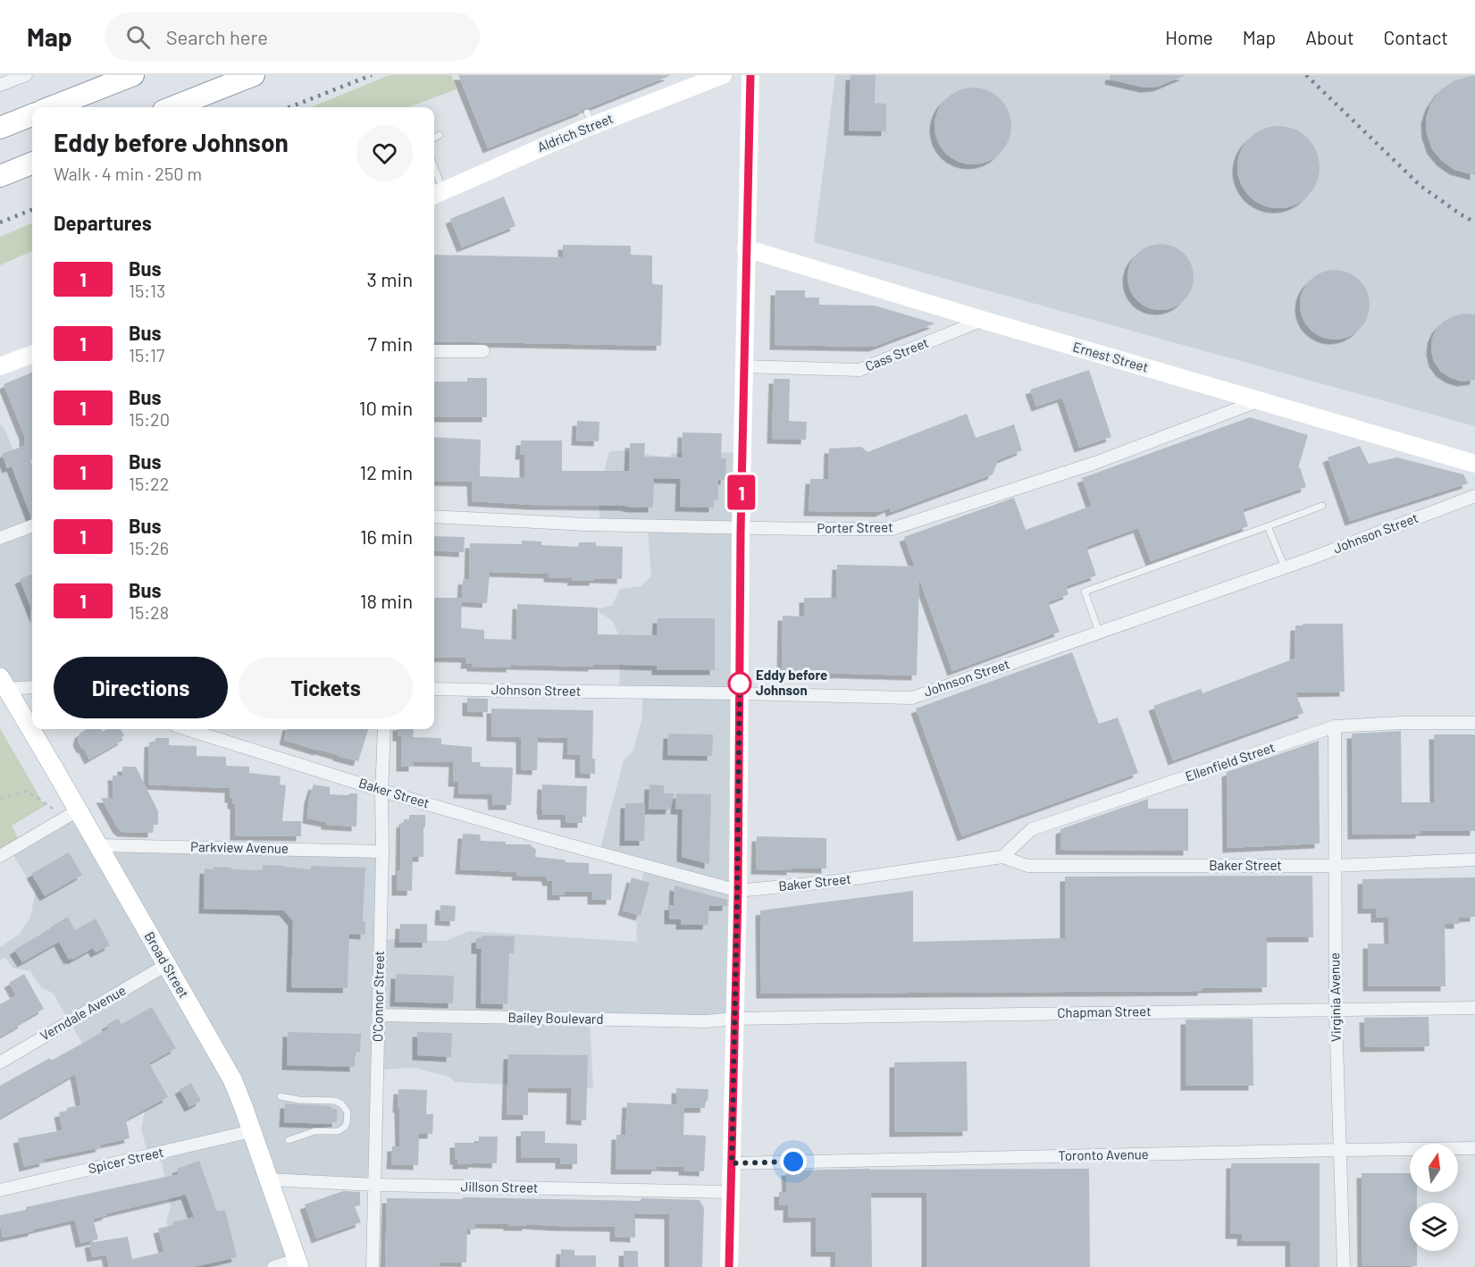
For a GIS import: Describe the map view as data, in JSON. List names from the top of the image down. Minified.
{"streets":{"main road":["Aldrich Street","Ernest Street","Broad Street"],"street":["Cass Street","Porter Street","Johnson Street","Ellenfield Street","Baker Street","Parkview Avenue","O'Connor Street","Virginia Avenue","Chapman Street","Verndale Avenue","Bailey Boulevard","Toronto Avenue","Spicer Street","Jillson Street"]},"crossings":[["Cass Street","Ernest Street"],["Ernest Street","Porter Street"],["Ellenfield Street","Baker Street"],["Ellenfield Street","Virginia Avenue"],["Baker Street","O'Connor Street"],["Baker Street","Virginia Avenue"],["Parkview Avenue","Broad Street"],["Parkview Avenue","O'Connor Street"],["Broad Street","Verndale Avenue"],["Broad Street","Spicer Street"],["Broad Street","Jillson Street"],["O'Connor Street","Bailey Boulevard"],["O'Connor Street","Jillson Street"],["Virginia Avenue","Chapman Street"],["Virginia Avenue","Toronto Avenue"],["Chapman Street","Bailey Boulevard"]],"places":["Eddy before Johnson"],"lines":["bus line 1"],"north":"top","page":{"header":"Map","search":"Search here","nav":["Home","Map","About","Contact"],"on_map":"1","heading":[["Eddy before Johnson","Walk · 4 min · 250 m"],"Departures"],"list":[{"mark":"1","name":"Bus","note":"15:13","value":"3 min"},{"mark":"1","name":"Bus","note":"15:17","value":"7 min"},{"mark":"1","name":"Bus","note":"15:20","value":"10 min"},{"mark":"1","name":"Bus","note":"15:22","value":"12 min"},{"mark":"1","name":"Bus","note":"15:26","value":"16 min"},{"mark":"1","name":"Bus","note":"15:28","value":"18 min"}],"buttons":["Directions","Tickets"]}}
